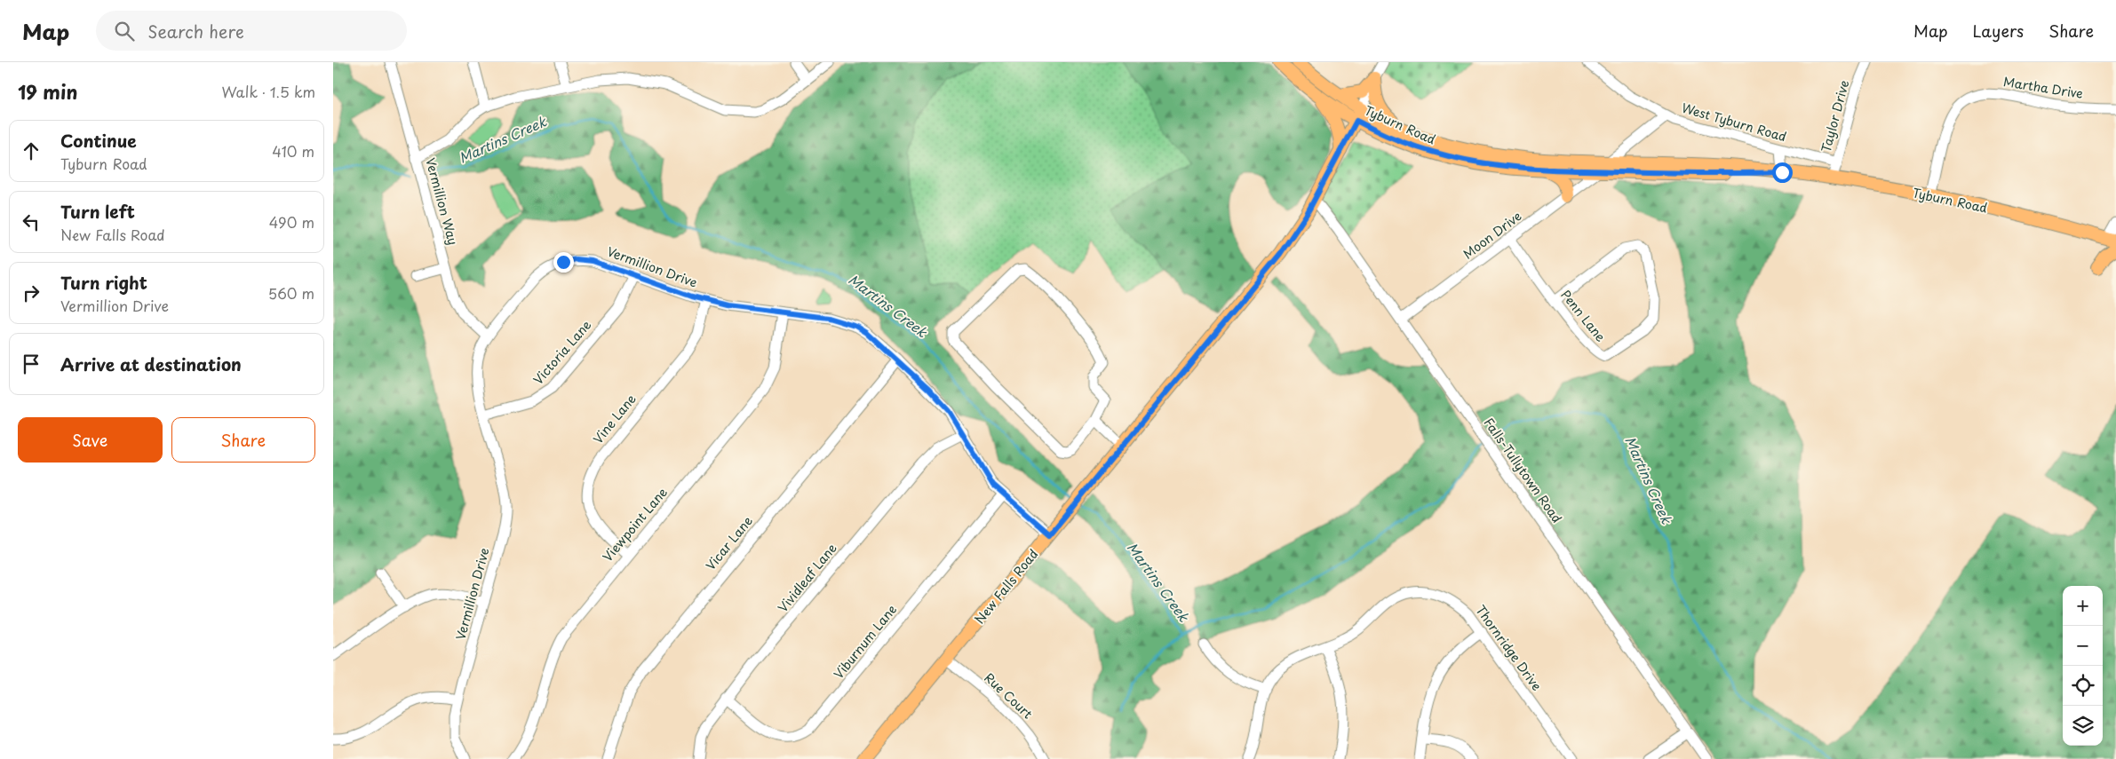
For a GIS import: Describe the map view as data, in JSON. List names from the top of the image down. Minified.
{"streets":{"main road":["Tyburn Road","New Falls Road"],"street":["Martha Drive","Taylor Drive","West Tyburn Road","Vermillion Way","Moon Drive","Vermillion Drive","Penn Lane","Victoria Lane","Vine Lane","Falls-Tullytown Road","Viewpoint Lane","Vicar Lane","Vividleaf Lane","Viburnum Lane","Thornridge Drive","Rue Court"]},"crossings":[["Martha Drive","Tyburn Road"],["Taylor Drive","West Tyburn Road"],["Taylor Drive","Tyburn Road"],["West Tyburn Road","Moon Drive"],["Tyburn Road","Moon Drive"],["Tyburn Road","New Falls Road"],["Vermillion Way","Vermillion Drive"],["Moon Drive","Penn Lane"],["Moon Drive","Falls-Tullytown Road"],["Vermillion Drive","Victoria Lane"],["Vermillion Drive","Vine Lane"],["Vermillion Drive","Viewpoint Lane"],["Vermillion Drive","Vicar Lane"],["Vermillion Drive","Vividleaf Lane"],["Vermillion Drive","New Falls Road"],["Vermillion Drive","Viburnum Lane"],["Vine Lane","Viewpoint Lane"],["Falls-Tullytown Road","New Falls Road"],["Vividleaf Lane","Viburnum Lane"],["New Falls Road","Rue Court"]],"water":["Martins Creek"],"page":{"header":"Map","search":"Search here","nav":["Map","Layers","Share"],"heading":["19 min","Walk · 1.5 km"],"list":[["Continue","Tyburn Road","410 m"],["Turn left","New Falls Road","490 m"],["Turn right","Vermillion Drive","560 m"],"Arrive at destination"],"buttons":["Save","Share"],"map_buttons":["+","−"]}}
